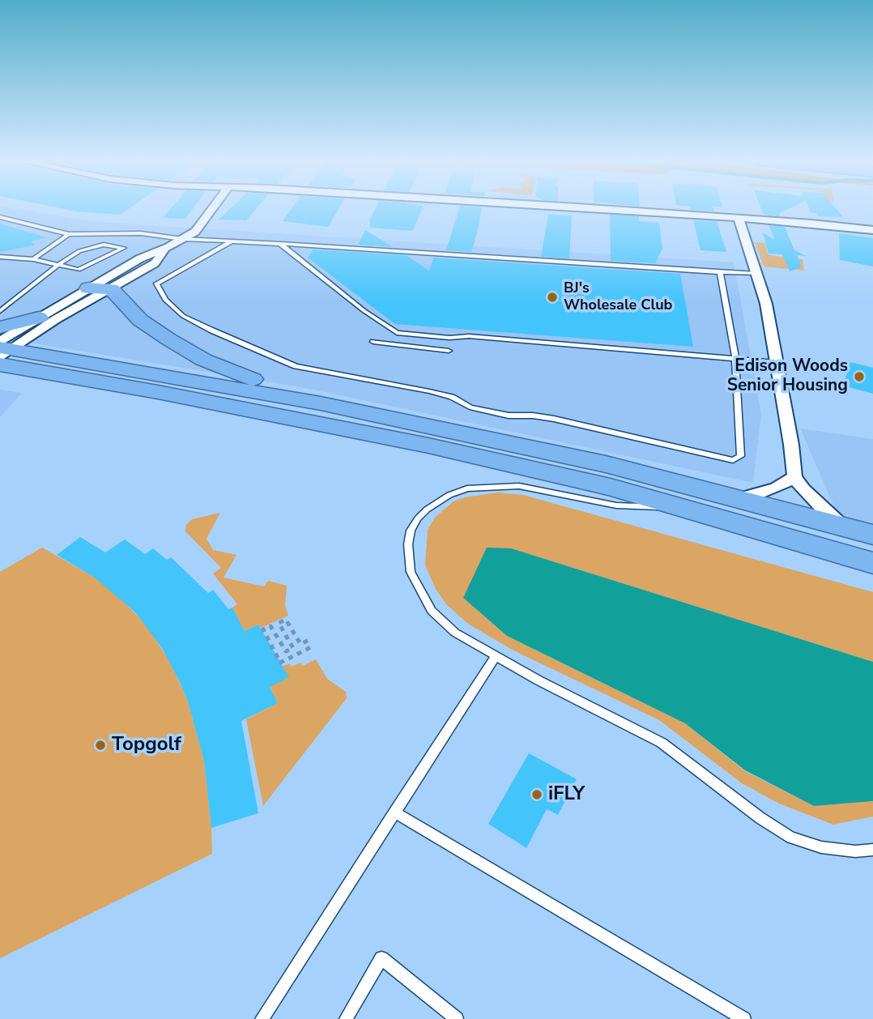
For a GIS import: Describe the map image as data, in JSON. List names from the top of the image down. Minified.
{"places":["BJ's Wholesale Club","Edison Woods Senior Housing","Topgolf","iFLY"]}
